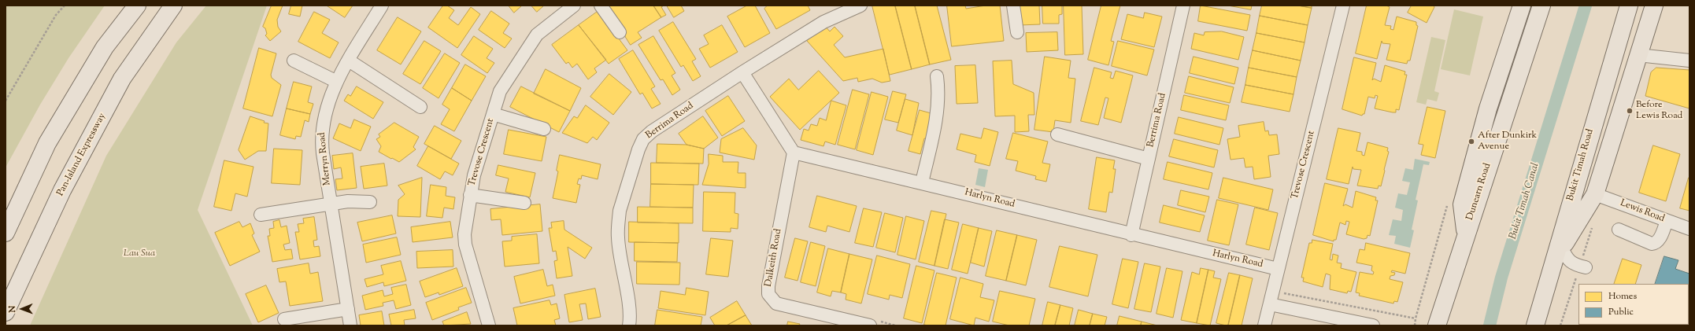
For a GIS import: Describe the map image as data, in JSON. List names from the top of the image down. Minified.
{"streets":{"highway":["Pan-Island Expressway","Bukit Timah Road","Dunearn Road"],"street":["Berrima Road","Trevose Crescent","Merryn Road","Harlyn Road","Lewis Road","Dalkeith Road"]},"crossings":[["Berrima Road","Harlyn Road"],["Trevose Crescent","Harlyn Road"],["Harlyn Road","Dalkeith Road"]],"water":["Bukit Timah Canal"],"parks":["Lau Sua"],"places":["Before Lewis Road","After Dunkirk Avenue"],"legend":["Homes","Public"],"north":"left"}
